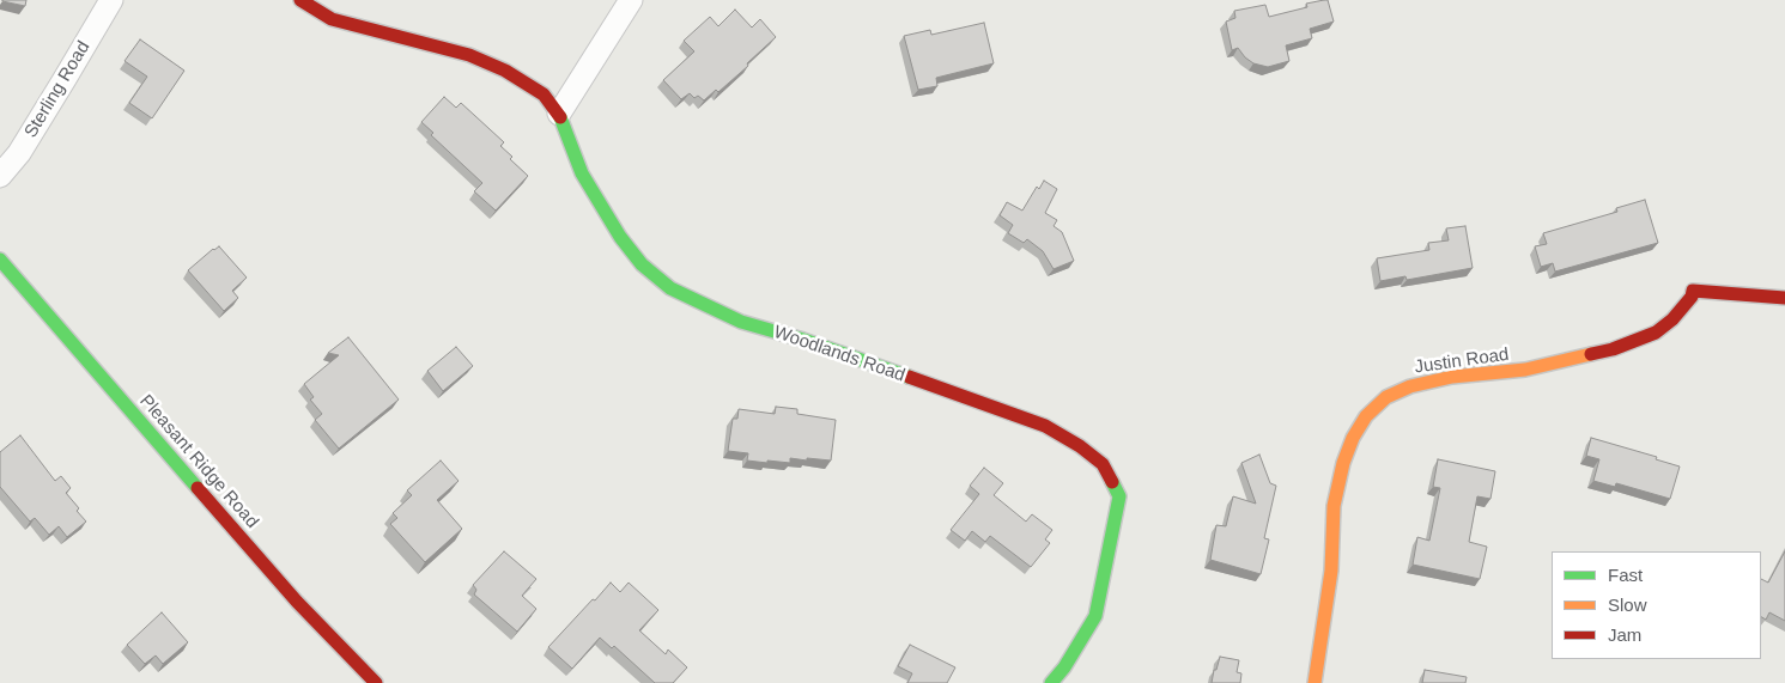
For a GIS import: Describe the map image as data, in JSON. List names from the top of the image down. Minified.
{"streets":{"street":["Sterling Road","Woodlands Road","Justin Road","Pleasant Ridge Road"]},"legend":["Fast","Slow","Jam"]}
